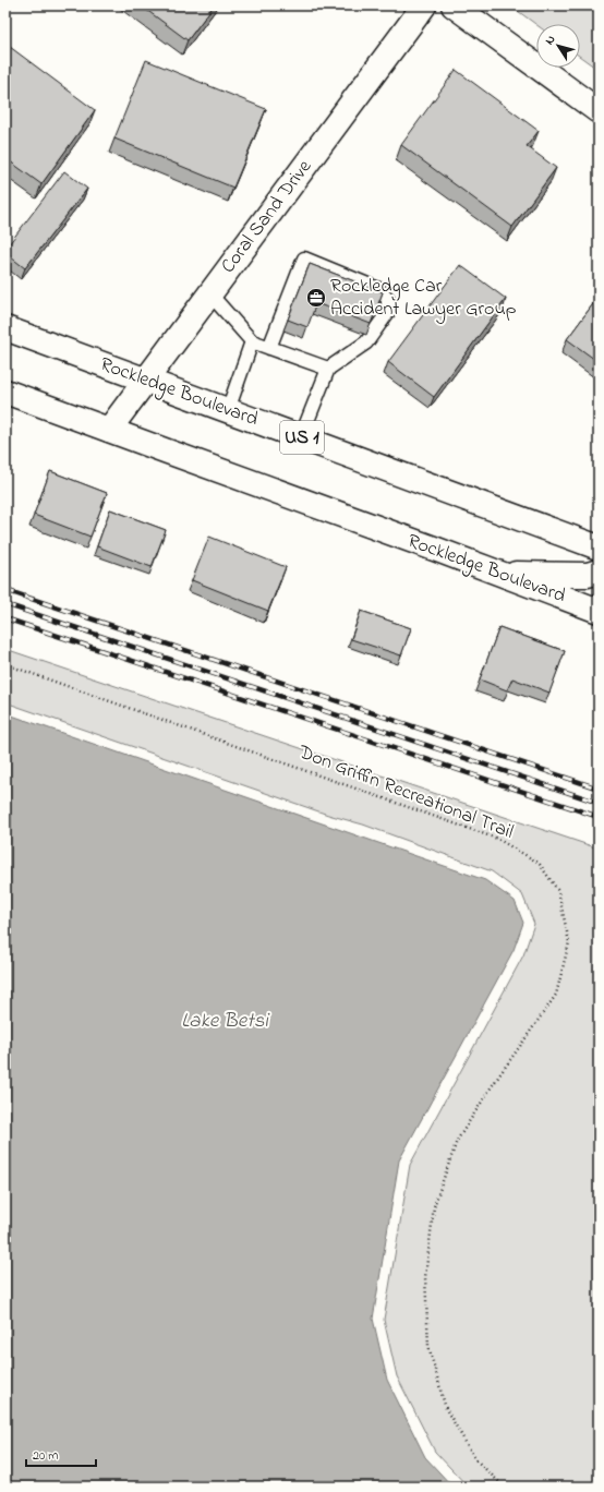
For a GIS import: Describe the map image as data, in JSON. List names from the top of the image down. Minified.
{"streets":{"main road":["Coral Sand Drive","Rockledge Boulevard","US 1"],"path":["Don Griffin Recreational Trail"]},"crossings":[["Coral Sand Drive","Rockledge Boulevard"]],"water":["Lake Betsi"],"places":{"office":["Rockledge Car Accident Lawyer Group"]},"scale_bar":"20 m","north":"top left"}
